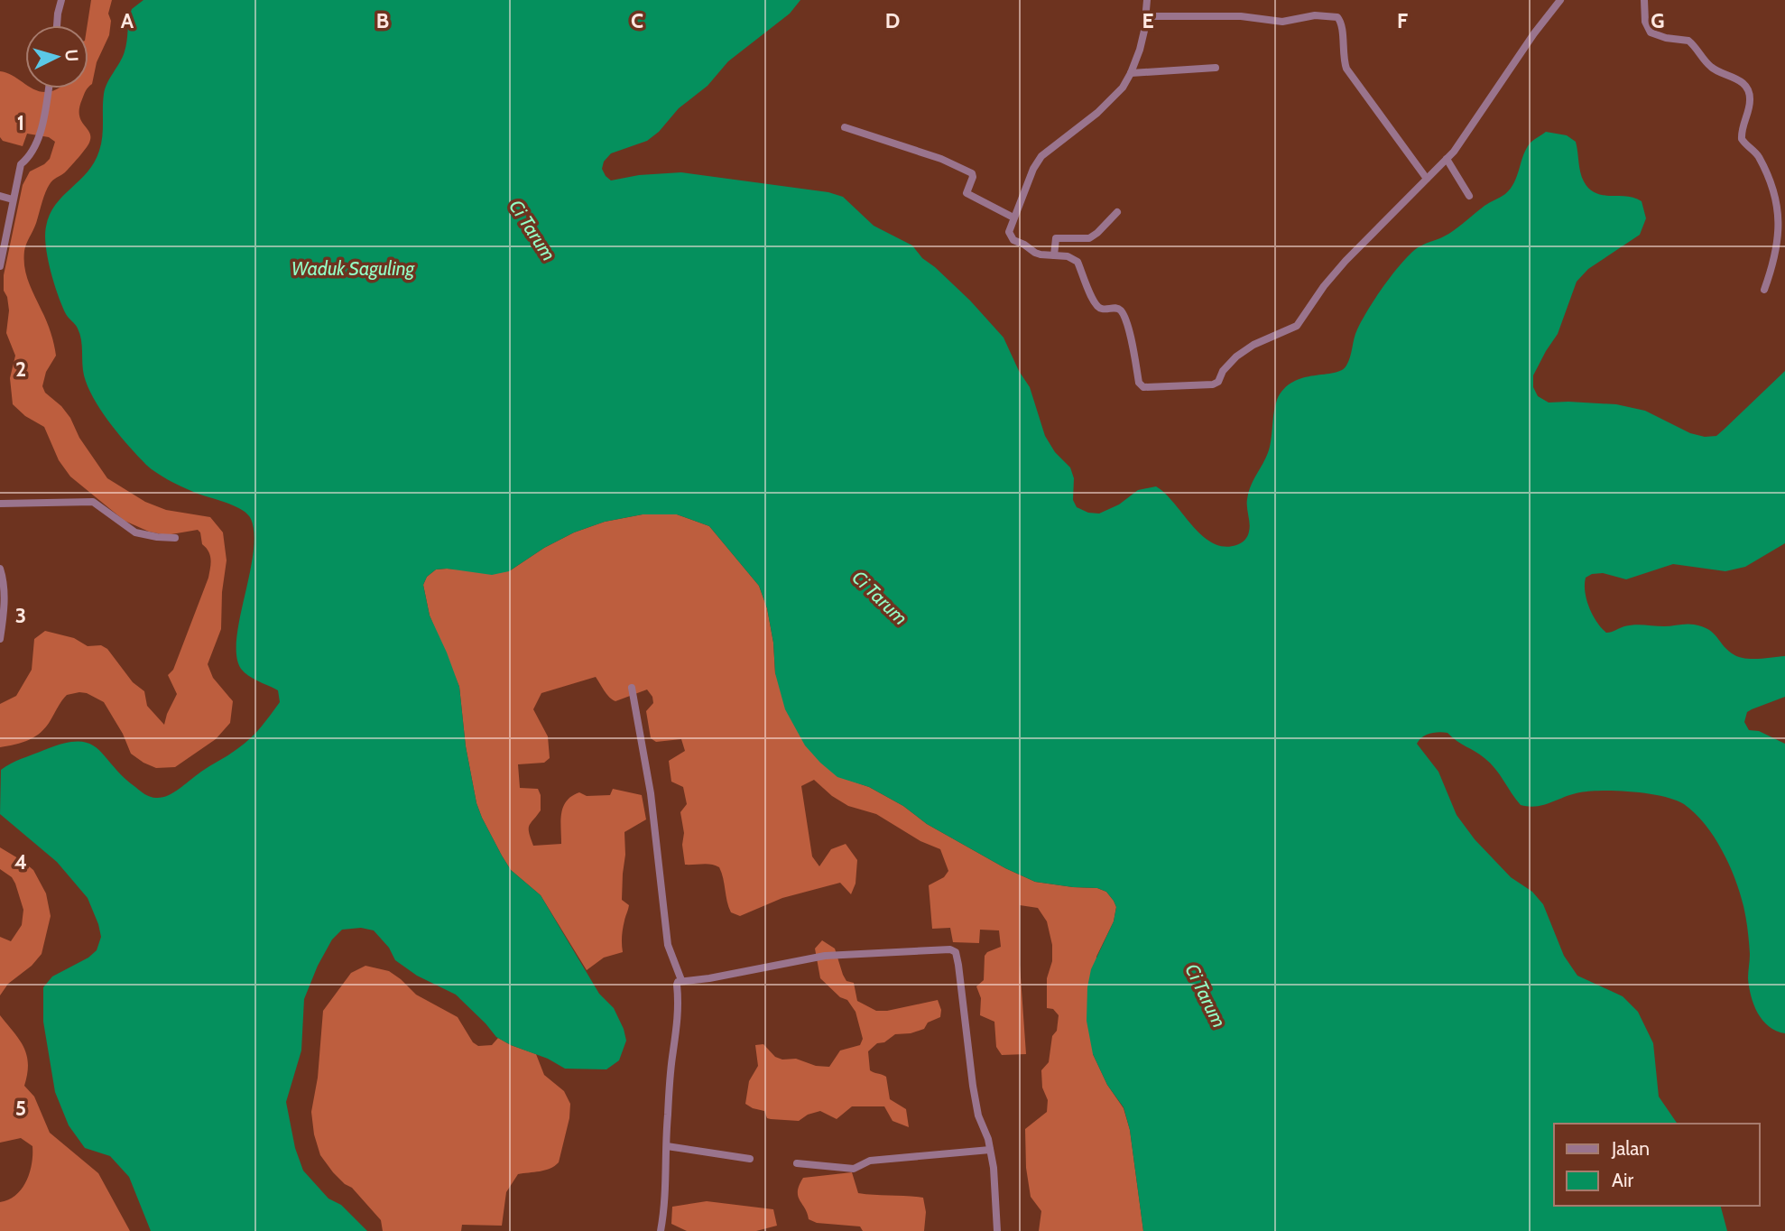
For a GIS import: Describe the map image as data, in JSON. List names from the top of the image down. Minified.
{"water":["Ci Tarum","Waduk Saguling"],"legend":["Jalan","Air"],"north":"right","grid":{"columns":["A","B","C","D","E","F","G"],"rows":["1","2","3","4","5"]}}
